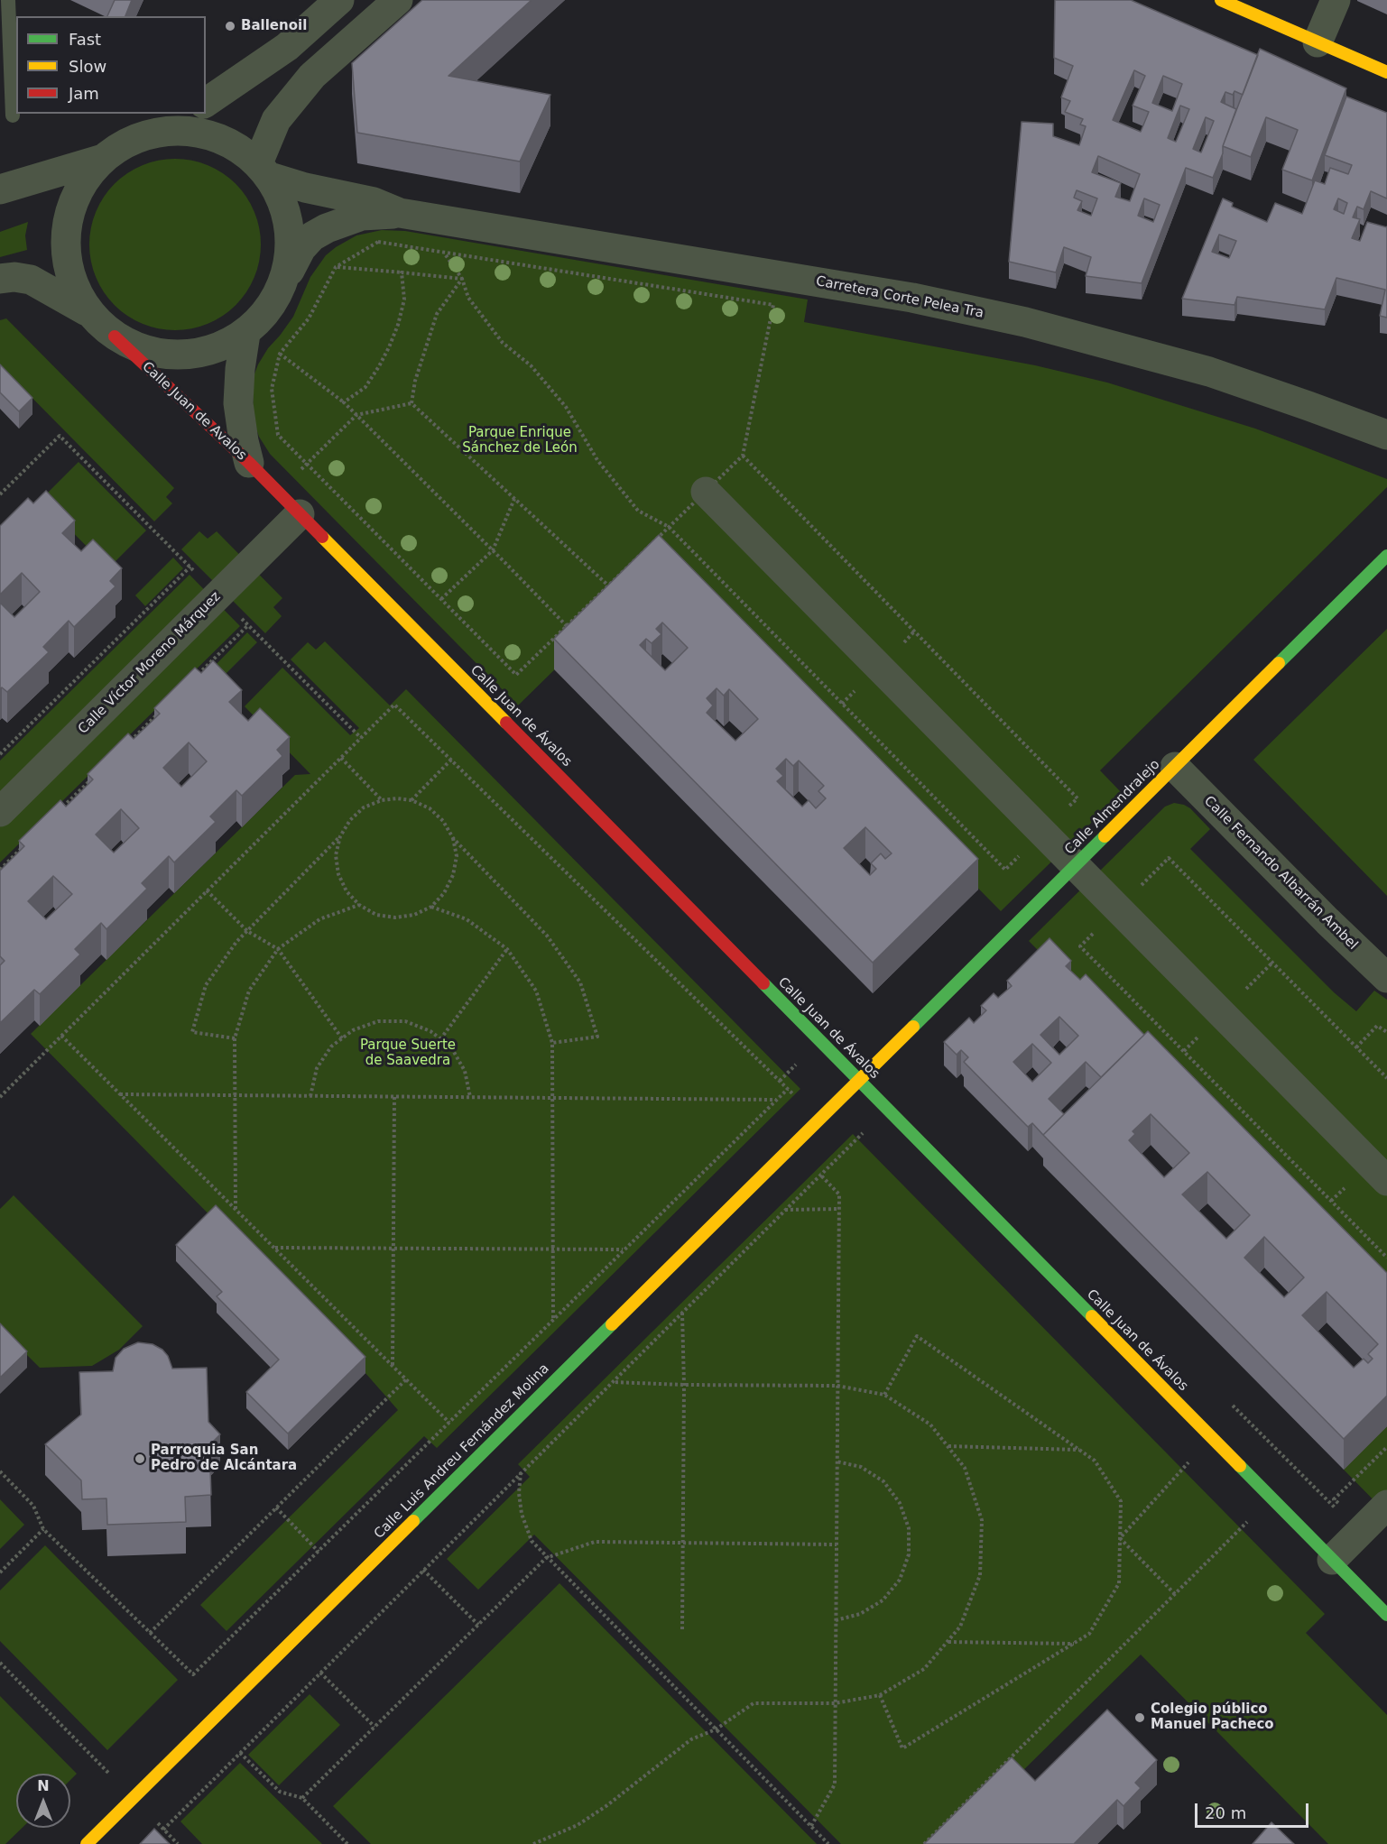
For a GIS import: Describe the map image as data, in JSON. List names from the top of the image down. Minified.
{"streets":{"street":["Carretera Corte Pelea Tra","Calle Juan de Avalos","Calle Víctor Moreno Márquez","Calle Juan de Ávalos","Calle Almendralejo","Calle Fernando Albarrán Ambel","Calle Luis Andreu Fernández Molina"]},"crossings":[["Carretera Corte Pelea Tra","Calle Juan de Avalos"],["Calle Juan de Avalos","Calle Juan de Ávalos"],["Calle Víctor Moreno Márquez","Calle Juan de Ávalos"],["Calle Juan de Ávalos","Calle Almendralejo"],["Calle Juan de Ávalos","Calle Luis Andreu Fernández Molina"],["Calle Almendralejo","Calle Fernando Albarrán Ambel"],["Calle Almendralejo","Calle Luis Andreu Fernández Molina"]],"parks":["Parque Enrique Sánchez de León","Parque Suerte de Saavedra"],"places":["Ballenoil","Parroquia San Pedro de Alcántara","Colegio público Manuel Pacheco"],"legend":["Fast","Slow","Jam"],"scale_bar":"20 m","north":"top"}
